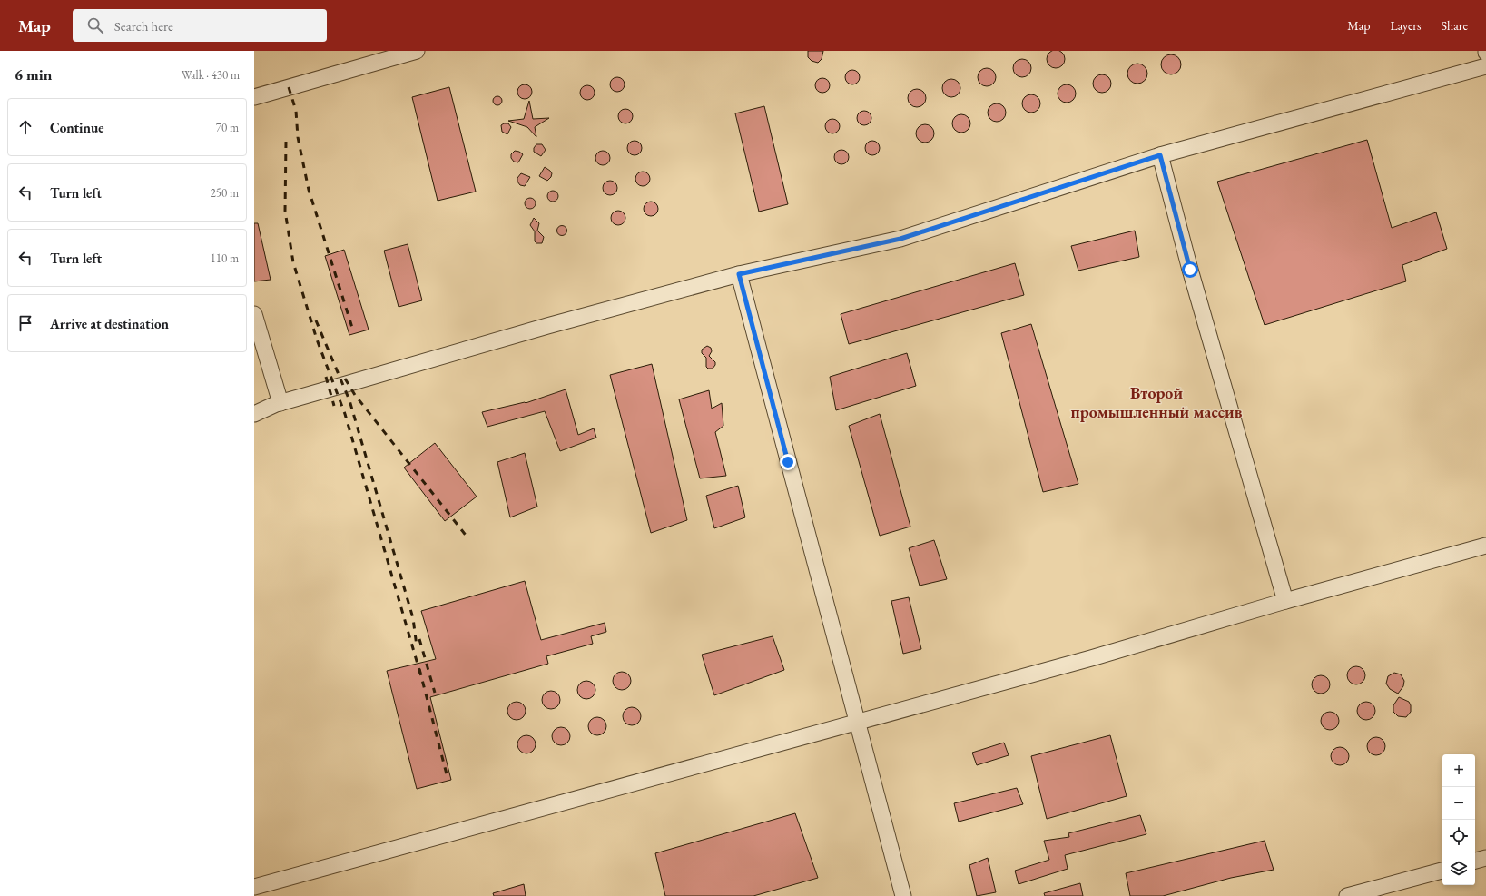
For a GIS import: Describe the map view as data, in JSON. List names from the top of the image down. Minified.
{"districts":["Второй промышленный массив"],"page":{"header":"Map","search":"Search here","nav":["Map","Layers","Share"],"heading":["6 min","Walk · 430 m"],"list":[["Continue","70 m"],["Turn left","250 m"],["Turn left","110 m"],"Arrive at destination"],"map_buttons":["+","−"]}}
